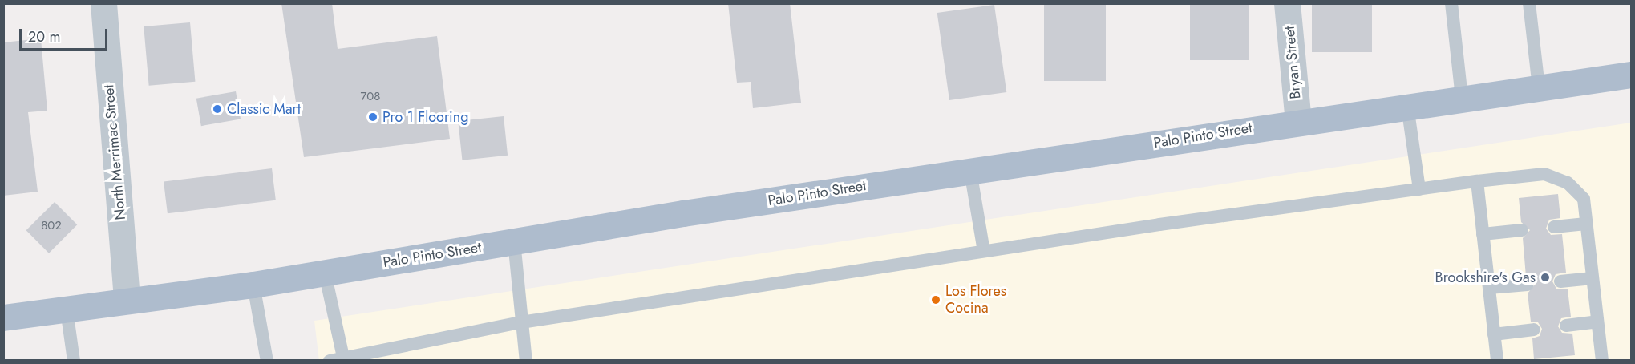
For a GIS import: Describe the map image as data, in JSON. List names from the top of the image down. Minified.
{"streets":{"main road":["Palo Pinto Street"],"street":["Bryan Street","North Merrimac Street"]},"crossings":[["Bryan Street","Palo Pinto Street"],["Palo Pinto Street","North Merrimac Street"]],"places":["Classic Mart","Pro 1 Flooring","Brookshire's Gas","Los Flores Cocina"],"house_numbers":["708","802"],"scale_bar":"20 m"}
